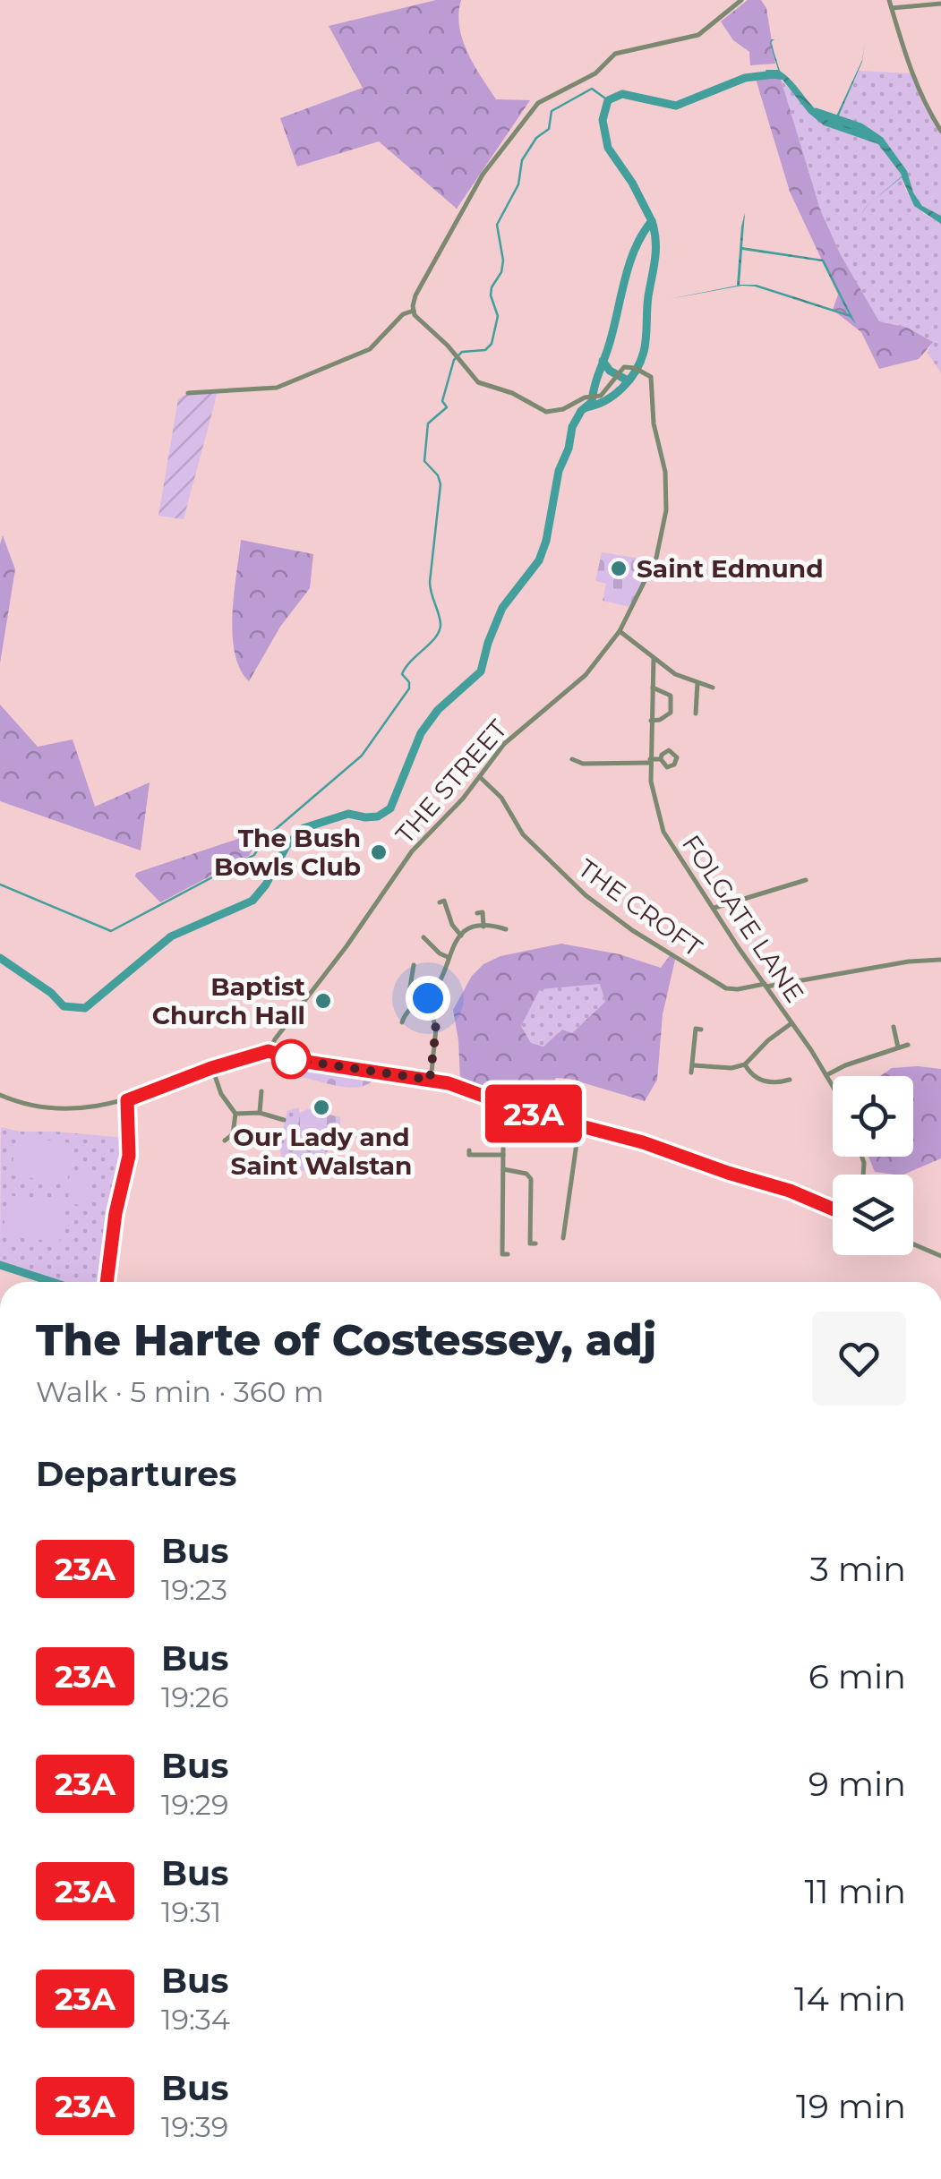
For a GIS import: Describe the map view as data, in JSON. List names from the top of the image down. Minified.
{"streets":{"street":["THE STREET","THE CROFT","FOLGATE LANE"]},"crossings":[["THE STREET","THE CROFT"],["THE CROFT","FOLGATE LANE"]],"places":["Saint Edmund","The Bush Bowls Club","Baptist Church Hall","Our Lady and Saint Walstan"],"lines":["bus line 23A"],"page":{"on_map":"23A","heading":[["The Harte of Costessey, adj","Walk · 5 min · 360 m"],"Departures"],"list":[{"mark":"23A","name":"Bus","note":"19:23","value":"3 min"},{"mark":"23A","name":"Bus","note":"19:26","value":"6 min"},{"mark":"23A","name":"Bus","note":"19:29","value":"9 min"},{"mark":"23A","name":"Bus","note":"19:31","value":"11 min"},{"mark":"23A","name":"Bus","note":"19:34","value":"14 min"},{"mark":"23A","name":"Bus","note":"19:39","value":"19 min"}]}}
